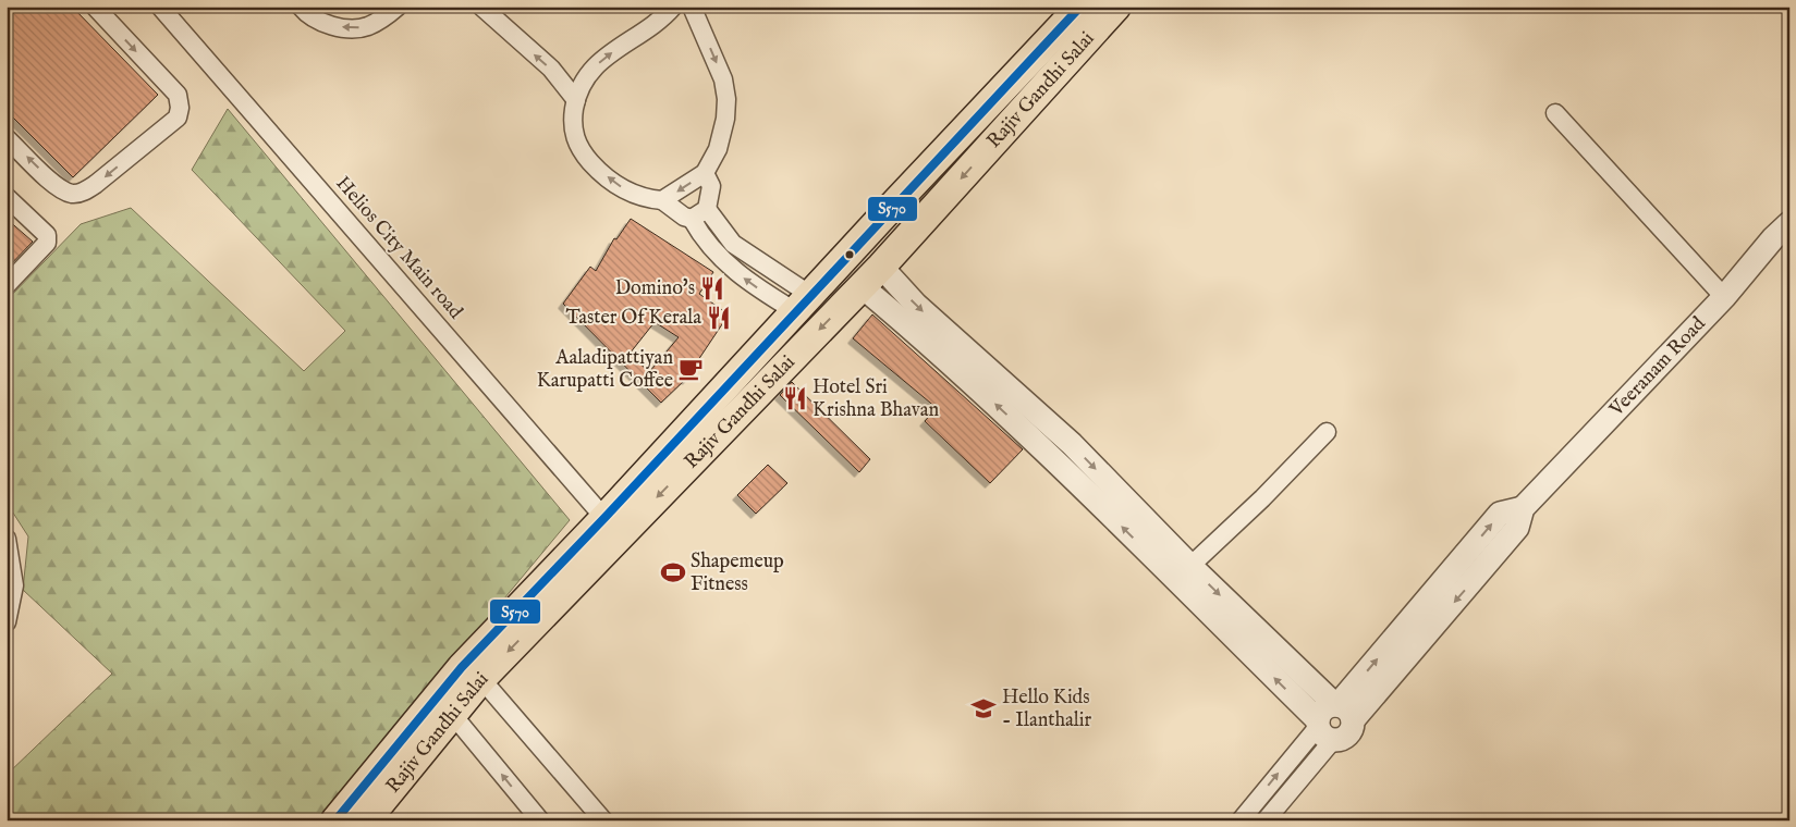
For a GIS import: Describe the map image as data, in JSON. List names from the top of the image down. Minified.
{"streets":{"main road":["Rajiv Gandhi Salai"],"street":["Helios City Main road","Veeranam Road"]},"crossings":[["Rajiv Gandhi Salai","Helios City Main road"]],"places":{"restaurant":["Domino's","Taster Of Kerala","Hotel Sri Krishna Bhavan"],"cafe":["Aaladipattiyan Karupatti Coffee"],"sports":["Shapemeup Fitness"],"school or university":["Hello Kids - Ilanthalir"]},"lines":["transit line S570"]}
